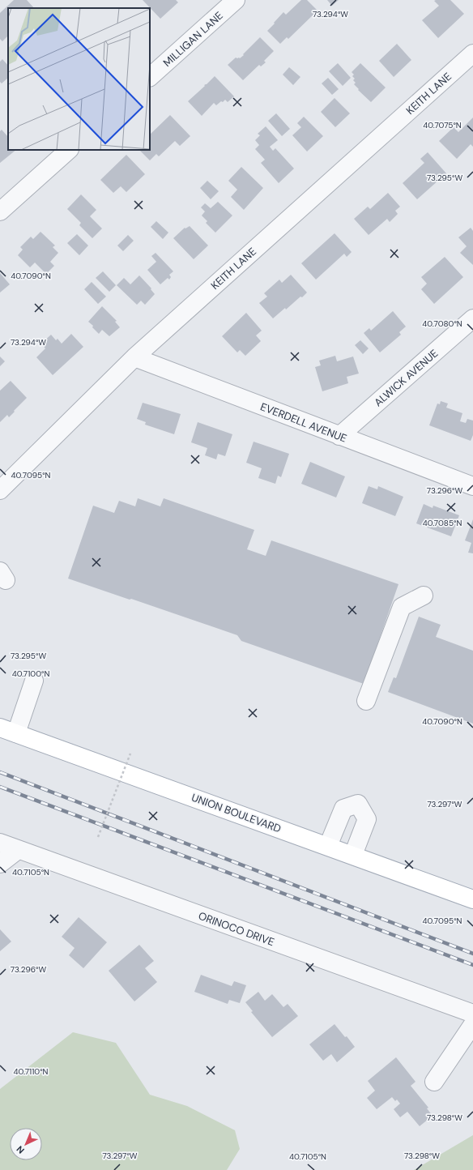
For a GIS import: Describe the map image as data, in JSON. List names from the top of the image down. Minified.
{"streets":{"main road":["UNION BOULEVARD"],"street":["MILLIGAN LANE","KEITH LANE","ALWICK AVENUE","EVERDELL AVENUE","ORINOCO DRIVE"]},"crossings":[["KEITH LANE","EVERDELL AVENUE"],["ALWICK AVENUE","EVERDELL AVENUE"]],"north":"bottom left","coordinates":["73.294°W","40.7075°N","73.295°W","40.7090°N","40.7080°N","40.7095°N","73.296°W","40.7085°N","40.7100°N","73.297°W","40.7105°N","40.7110°N","73.298°W"]}
